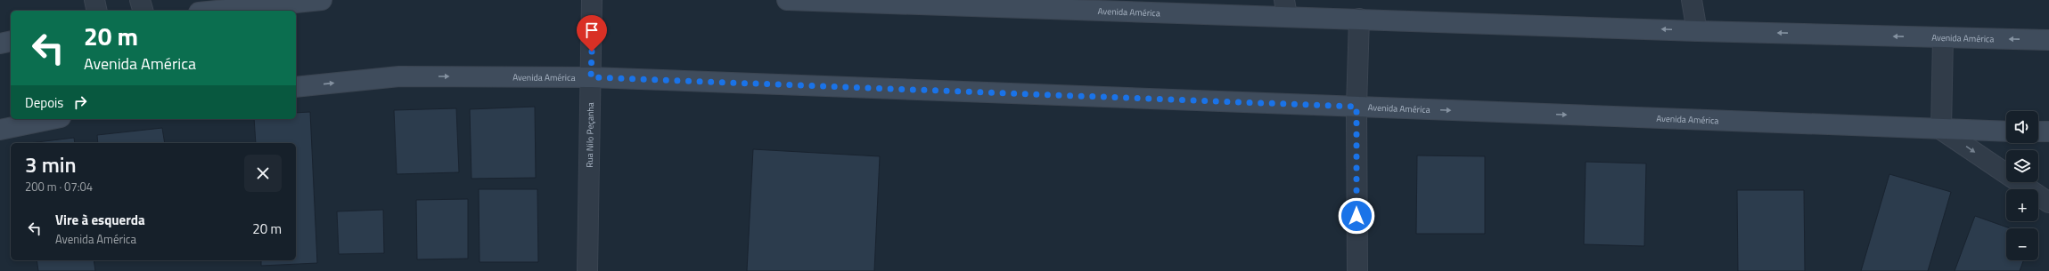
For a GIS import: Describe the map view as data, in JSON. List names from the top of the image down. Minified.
{"streets":{"main road":["Avenida América"],"street":["Rua Nilo Peçanha"]},"crossings":[["Avenida América","Rua Nilo Peçanha"]],"page":{"turn":["20 m","Avenida América"],"then":"Depois","map_buttons":["+","−"],"heading":["3 min","200 m · 07:04"],"list":[{"name":"Vire à esquerda","note":"Avenida América","value":"20 m"}]}}
